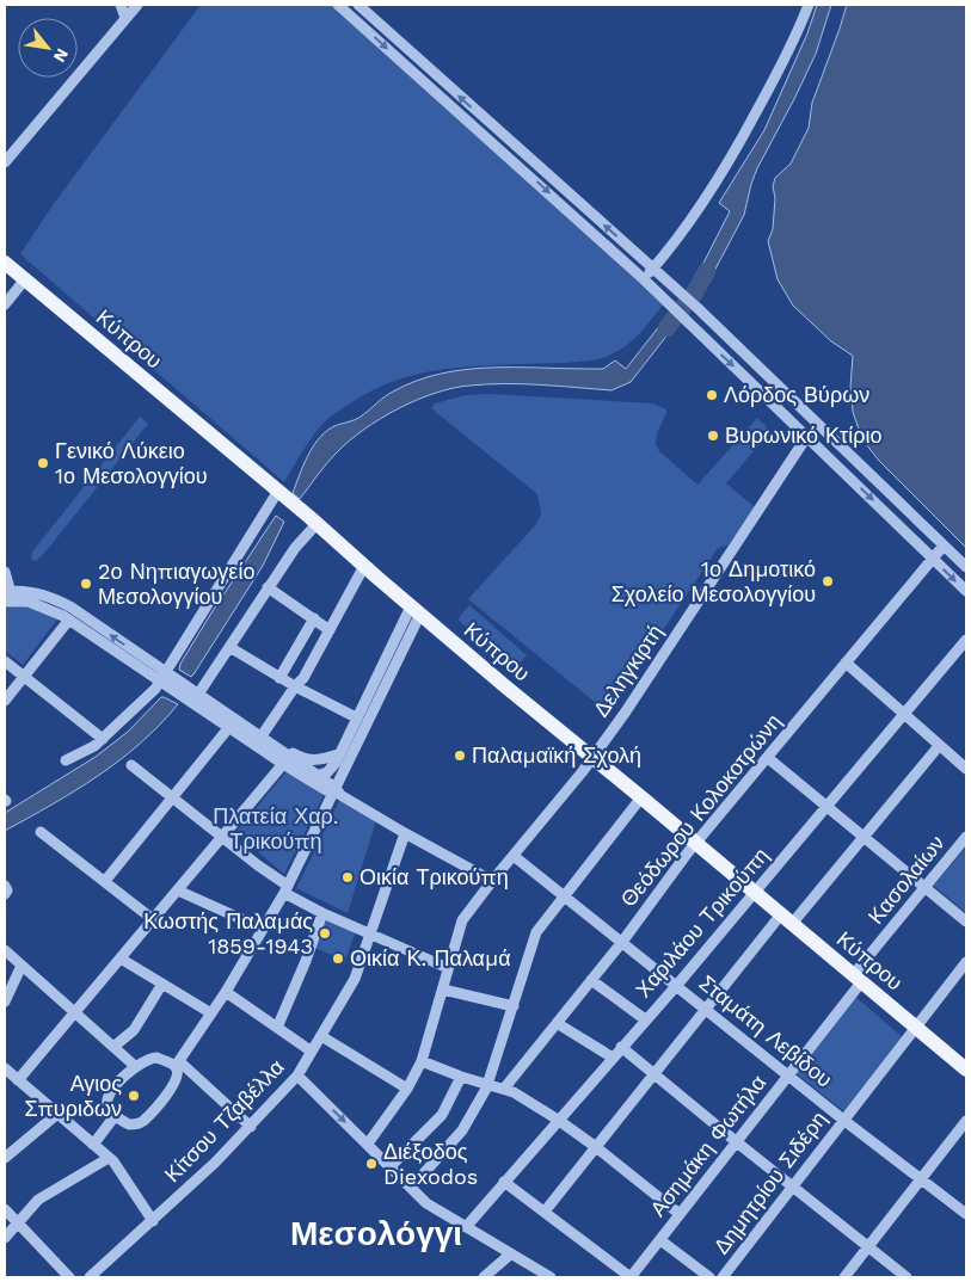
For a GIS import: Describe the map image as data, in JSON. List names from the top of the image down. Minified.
{"streets":{"main road":["Κύπρου"],"street":["Δεληγκιρτή","Θεόδωρου Κολοκοτρώνη","Κασολαίων","Χαριλάου Τρικούπη","Σταμάτη Λεβίδου","Κίτσου Τζαβέλλα","Ασημάκη Φωτήλα","Δημητρίου Σιδέρη"]},"crossings":[["Κύπρου","Δεληγκιρτή"],["Κύπρου","Θεόδωρου Κολοκοτρώνη"],["Κύπρου","Κασολαίων"],["Κύπρου","Χαριλάου Τρικούπη"],["Κύπρου","Ασημάκη Φωτήλα"],["Κύπρου","Δημητρίου Σιδέρη"],["Δεληγκιρτή","Σταμάτη Λεβίδου"],["Θεόδωρου Κολοκοτρώνη","Σταμάτη Λεβίδου"],["Κασολαίων","Ασημάκη Φωτήλα"],["Χαριλάου Τρικούπη","Σταμάτη Λεβίδου"],["Σταμάτη Λεβίδου","Ασημάκη Φωτήλα"],["Σταμάτη Λεβίδου","Δημητρίου Σιδέρη"]],"districts":["Μεσολόγγι"],"parks":["Πλατεία Χαρ. Τρικούπη"],"places":["Λόρδος Βύρων","Βυρωνικό Κτίριο","Γενικό Λύκειο 1ο Μεσολογγίου","1ο Δημοτικό Σχολείο Μεσολογγίου","2ο Νηπιαγωγείο Μεσολογγίου","Παλαμαϊκή Σχολή","Οικία Τρικούπη","Κωστής Παλαμάς 1859-1943","Οικία Κ. Παλαμά","Αγιος Σπυριδων","Διέξοδος Diexodos"],"north":"bottom right"}
